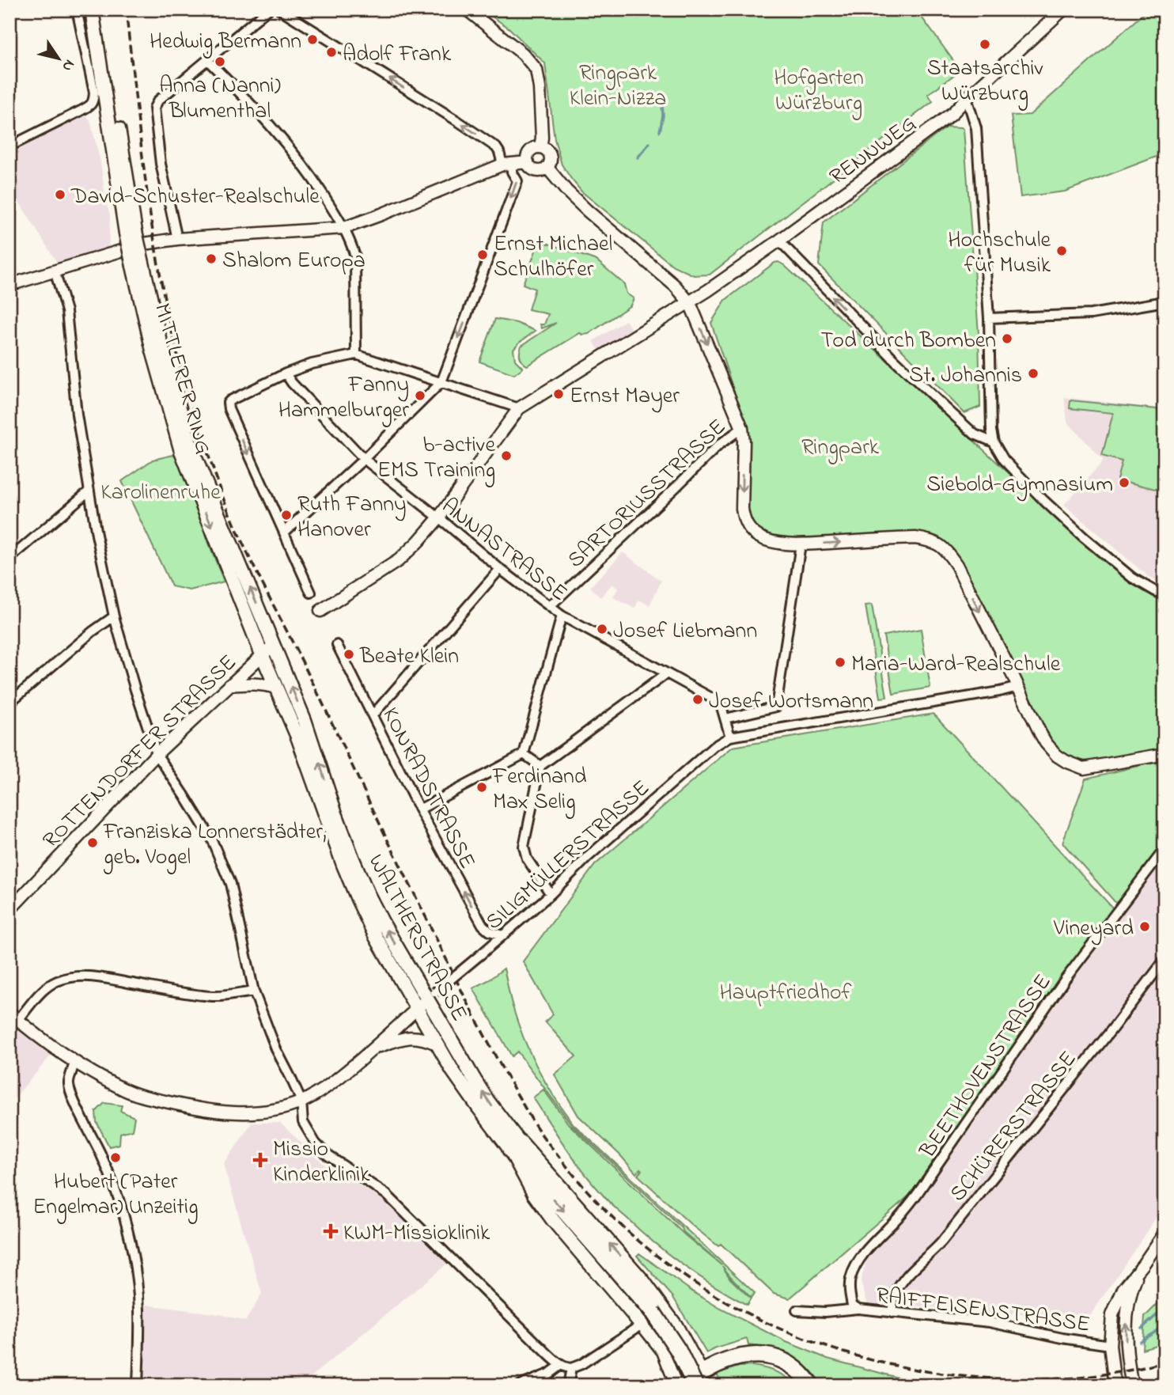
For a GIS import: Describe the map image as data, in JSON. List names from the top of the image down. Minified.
{"streets":{"main road":["MITTLERER RING","WALTHERSTRASSE"],"street":["RENNWEG","SARTORIUSSTRASSE","ANNASTRASSE","ROTTENDORFER STRASSE","KONRADSTRASSE","SILIGMÜLLERSTRASSE","BEETHOVENSTRASSE","SCHÜRERSTRASSE","RAIFFEISENSTRASSE"]},"crossings":[["MITTLERER RING","ROTTENDORFER STRASSE"],["MITTLERER RING","WALTHERSTRASSE"],["SARTORIUSSTRASSE","ANNASTRASSE"],["ANNASTRASSE","SILIGMÜLLERSTRASSE"],["ROTTENDORFER STRASSE","WALTHERSTRASSE"],["KONRADSTRASSE","SILIGMÜLLERSTRASSE"],["SILIGMÜLLERSTRASSE","WALTHERSTRASSE"],["BEETHOVENSTRASSE","RAIFFEISENSTRASSE"],["SCHÜRERSTRASSE","RAIFFEISENSTRASSE"]],"one_way":["KONRADSTRASSE"],"parks":["Ringpark Klein-Nizza","Hofgarten Würzburg","Ringpark","Karolinenruhe","Hauptfriedhof"],"places":{"other":["Hedwig Bermann","Staatsarchiv Würzburg","Adolf Frank","Anna (Nanni) Blumenthal","David-Schuster-Realschule","Hochschule für Musik","Ernst Michael Schulhöfer","Shalom Europa","Tod durch Bomben","St. Johannis","Ernst Mayer","Fanny Hammelburger","b-active EMS Training","Siebold-Gymnasium","Ruth Fanny Hanover","Josef Liebmann","Beate Klein","Maria-Ward-Realschule","Josef Wortsmann","Ferdinand Max Selig","Franziska Lonnerstädter, geb. Vogel","Vineyard","Hubert (Pater Engelmar) Unzeitig"],"health":["Missio Kinderklinik","KWM-Missioklinik"]},"north":"bottom right"}
